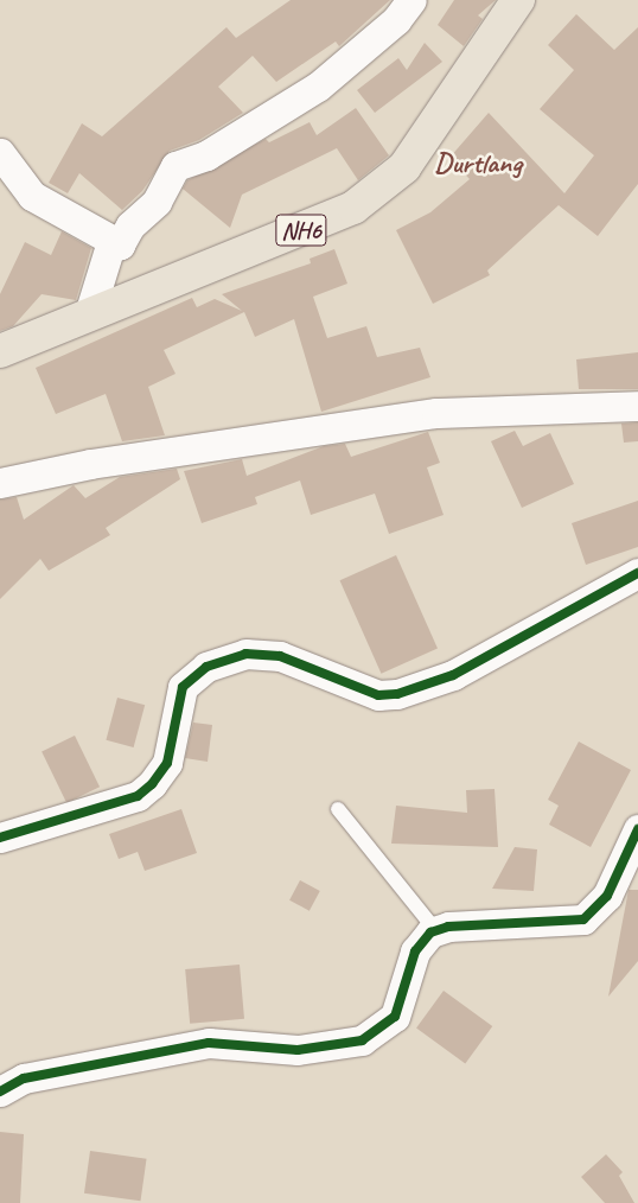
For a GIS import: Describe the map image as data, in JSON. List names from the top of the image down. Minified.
{"streets":{"highway":["NH6"]},"districts":["Durtlang"]}
